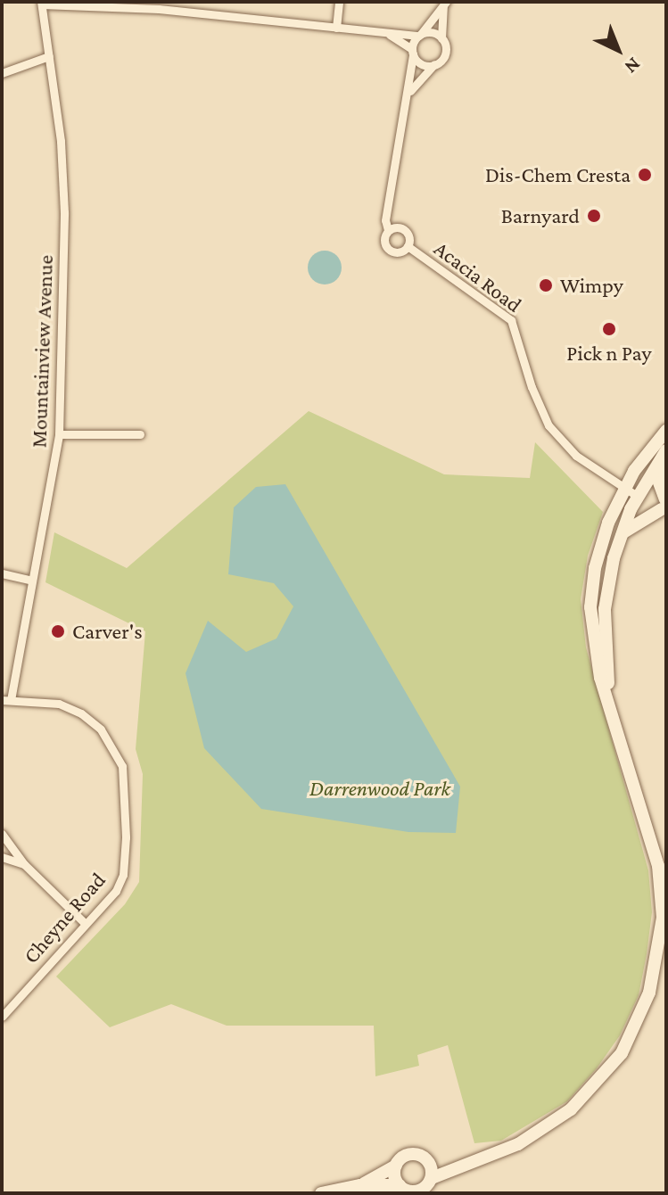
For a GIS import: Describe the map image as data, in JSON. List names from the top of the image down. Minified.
{"streets":{"street":["Acacia Road","Mountainview Avenue","Cheyne Road"]},"crossings":[["Mountainview Avenue","Cheyne Road"]],"parks":["Darrenwood Park"],"places":["Dis-Chem Cresta","Barnyard","Wimpy","Pick n Pay","Carver's"],"north":"bottom right"}
